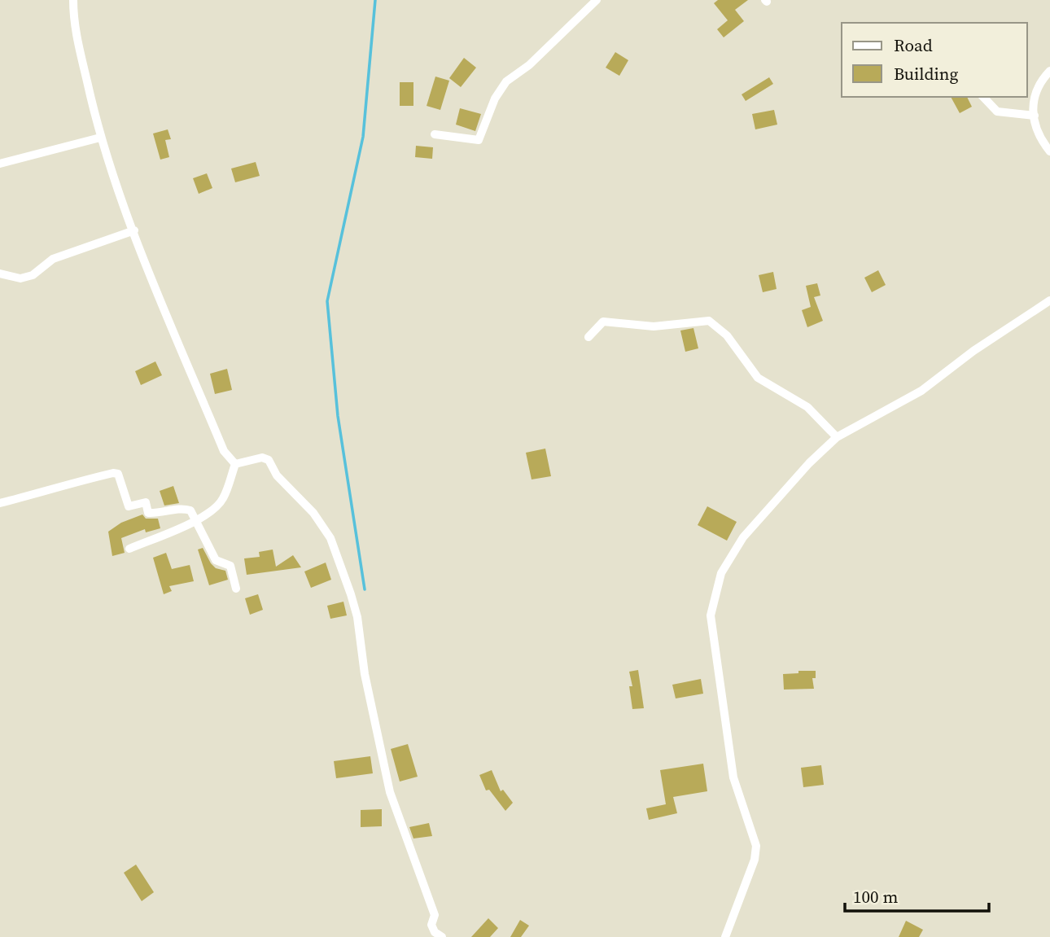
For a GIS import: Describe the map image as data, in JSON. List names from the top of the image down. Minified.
{"legend":["Road","Building"],"scale_bar":"100 m"}
